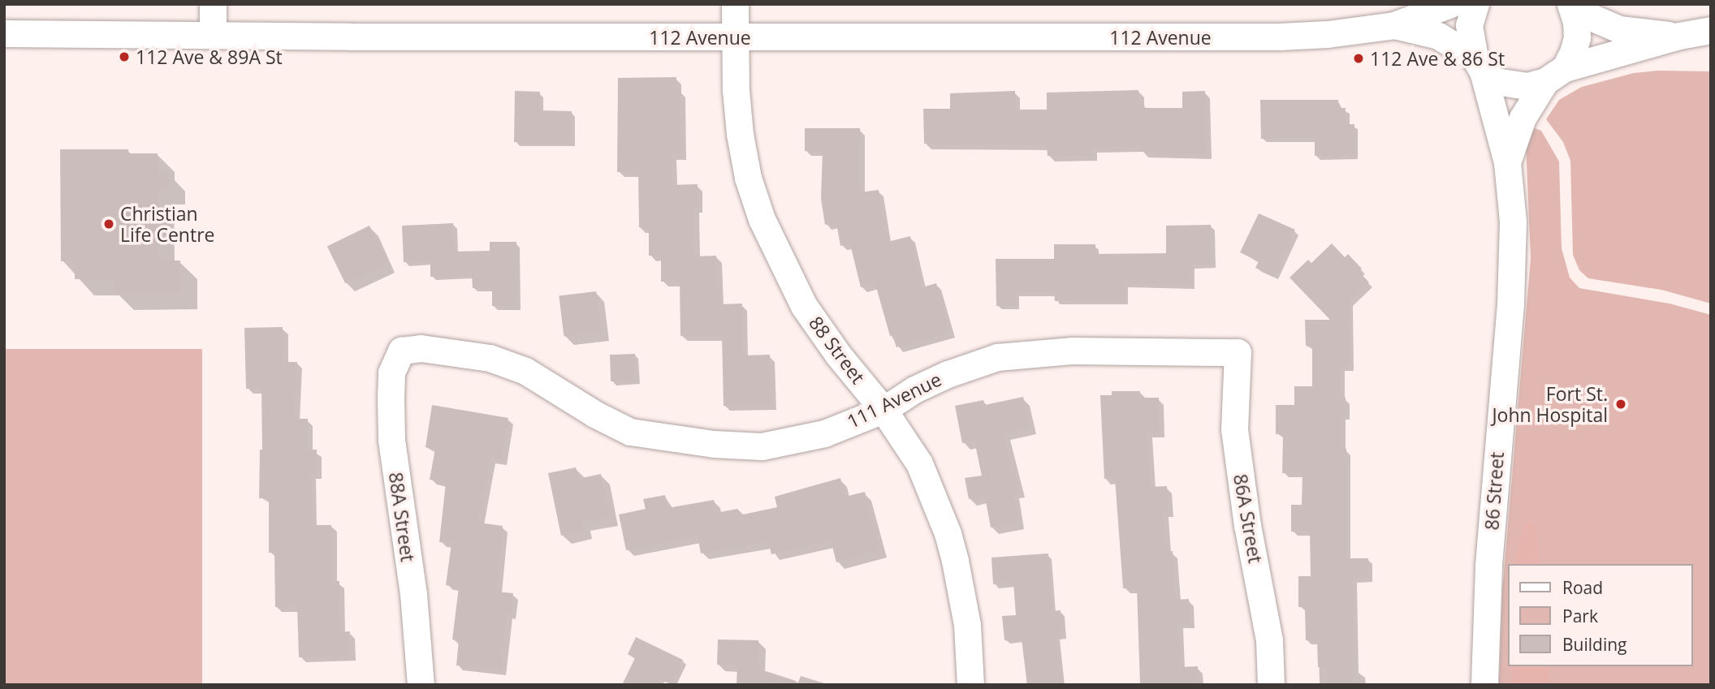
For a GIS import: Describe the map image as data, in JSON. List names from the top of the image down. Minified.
{"streets":{"street":["112 Avenue","88 Street","111 Avenue","86 Street","88A Street","86A Street"]},"crossings":[["112 Avenue","88 Street"],["112 Avenue","86 Street"],["88 Street","111 Avenue"],["111 Avenue","88A Street"],["111 Avenue","86A Street"]],"places":["112 Ave & 89A St","112 Ave & 86 St","Christian Life Centre","Fort St. John Hospital"],"legend":["Road","Park","Building"]}
